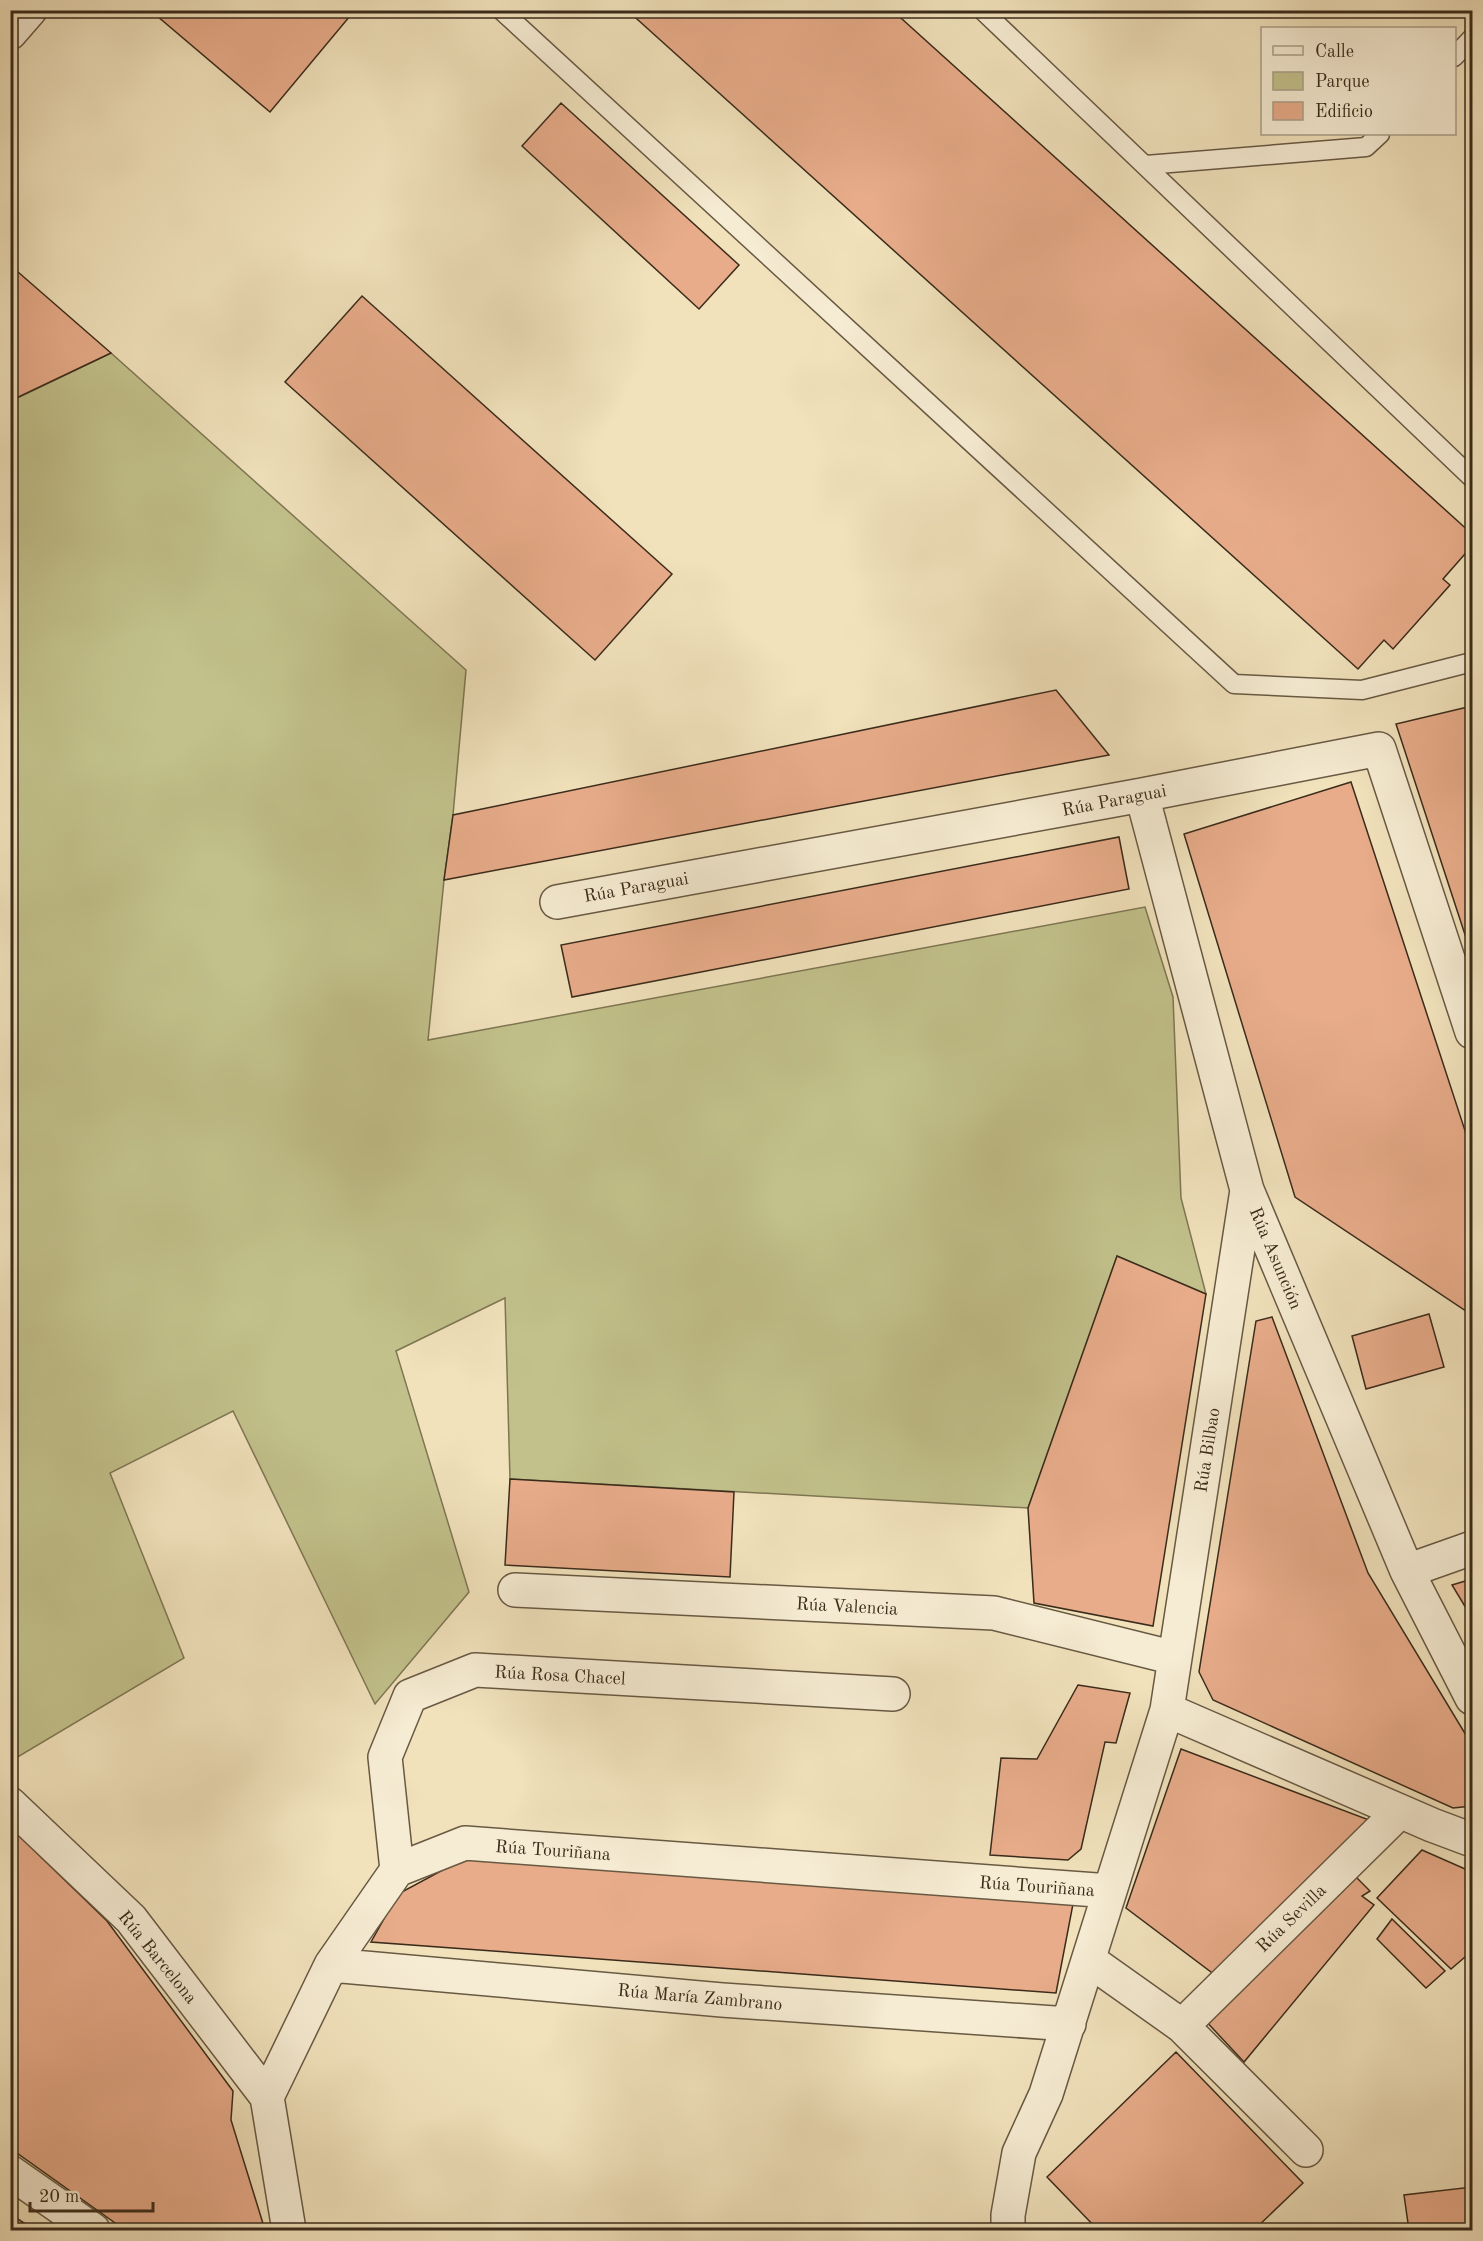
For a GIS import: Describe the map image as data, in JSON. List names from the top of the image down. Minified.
{"streets":{"street":["Rúa Paraguai","Rúa Asunción","Rúa Bilbao","Rúa Valencia","Rúa Rosa Chacel","Rúa Touriñana","Rúa Sevilla","Rúa Barcelona","Rúa María Zambrano"]},"crossings":[["Rúa Paraguai","Rúa Asunción"],["Rúa Asunción","Rúa Bilbao"],["Rúa Bilbao","Rúa Valencia"],["Rúa Bilbao","Rúa Touriñana"],["Rúa Rosa Chacel","Rúa Touriñana"],["Rúa Touriñana","Rúa María Zambrano"]],"legend":["Calle","Parque","Edificio"],"scale_bar":"20 m"}
